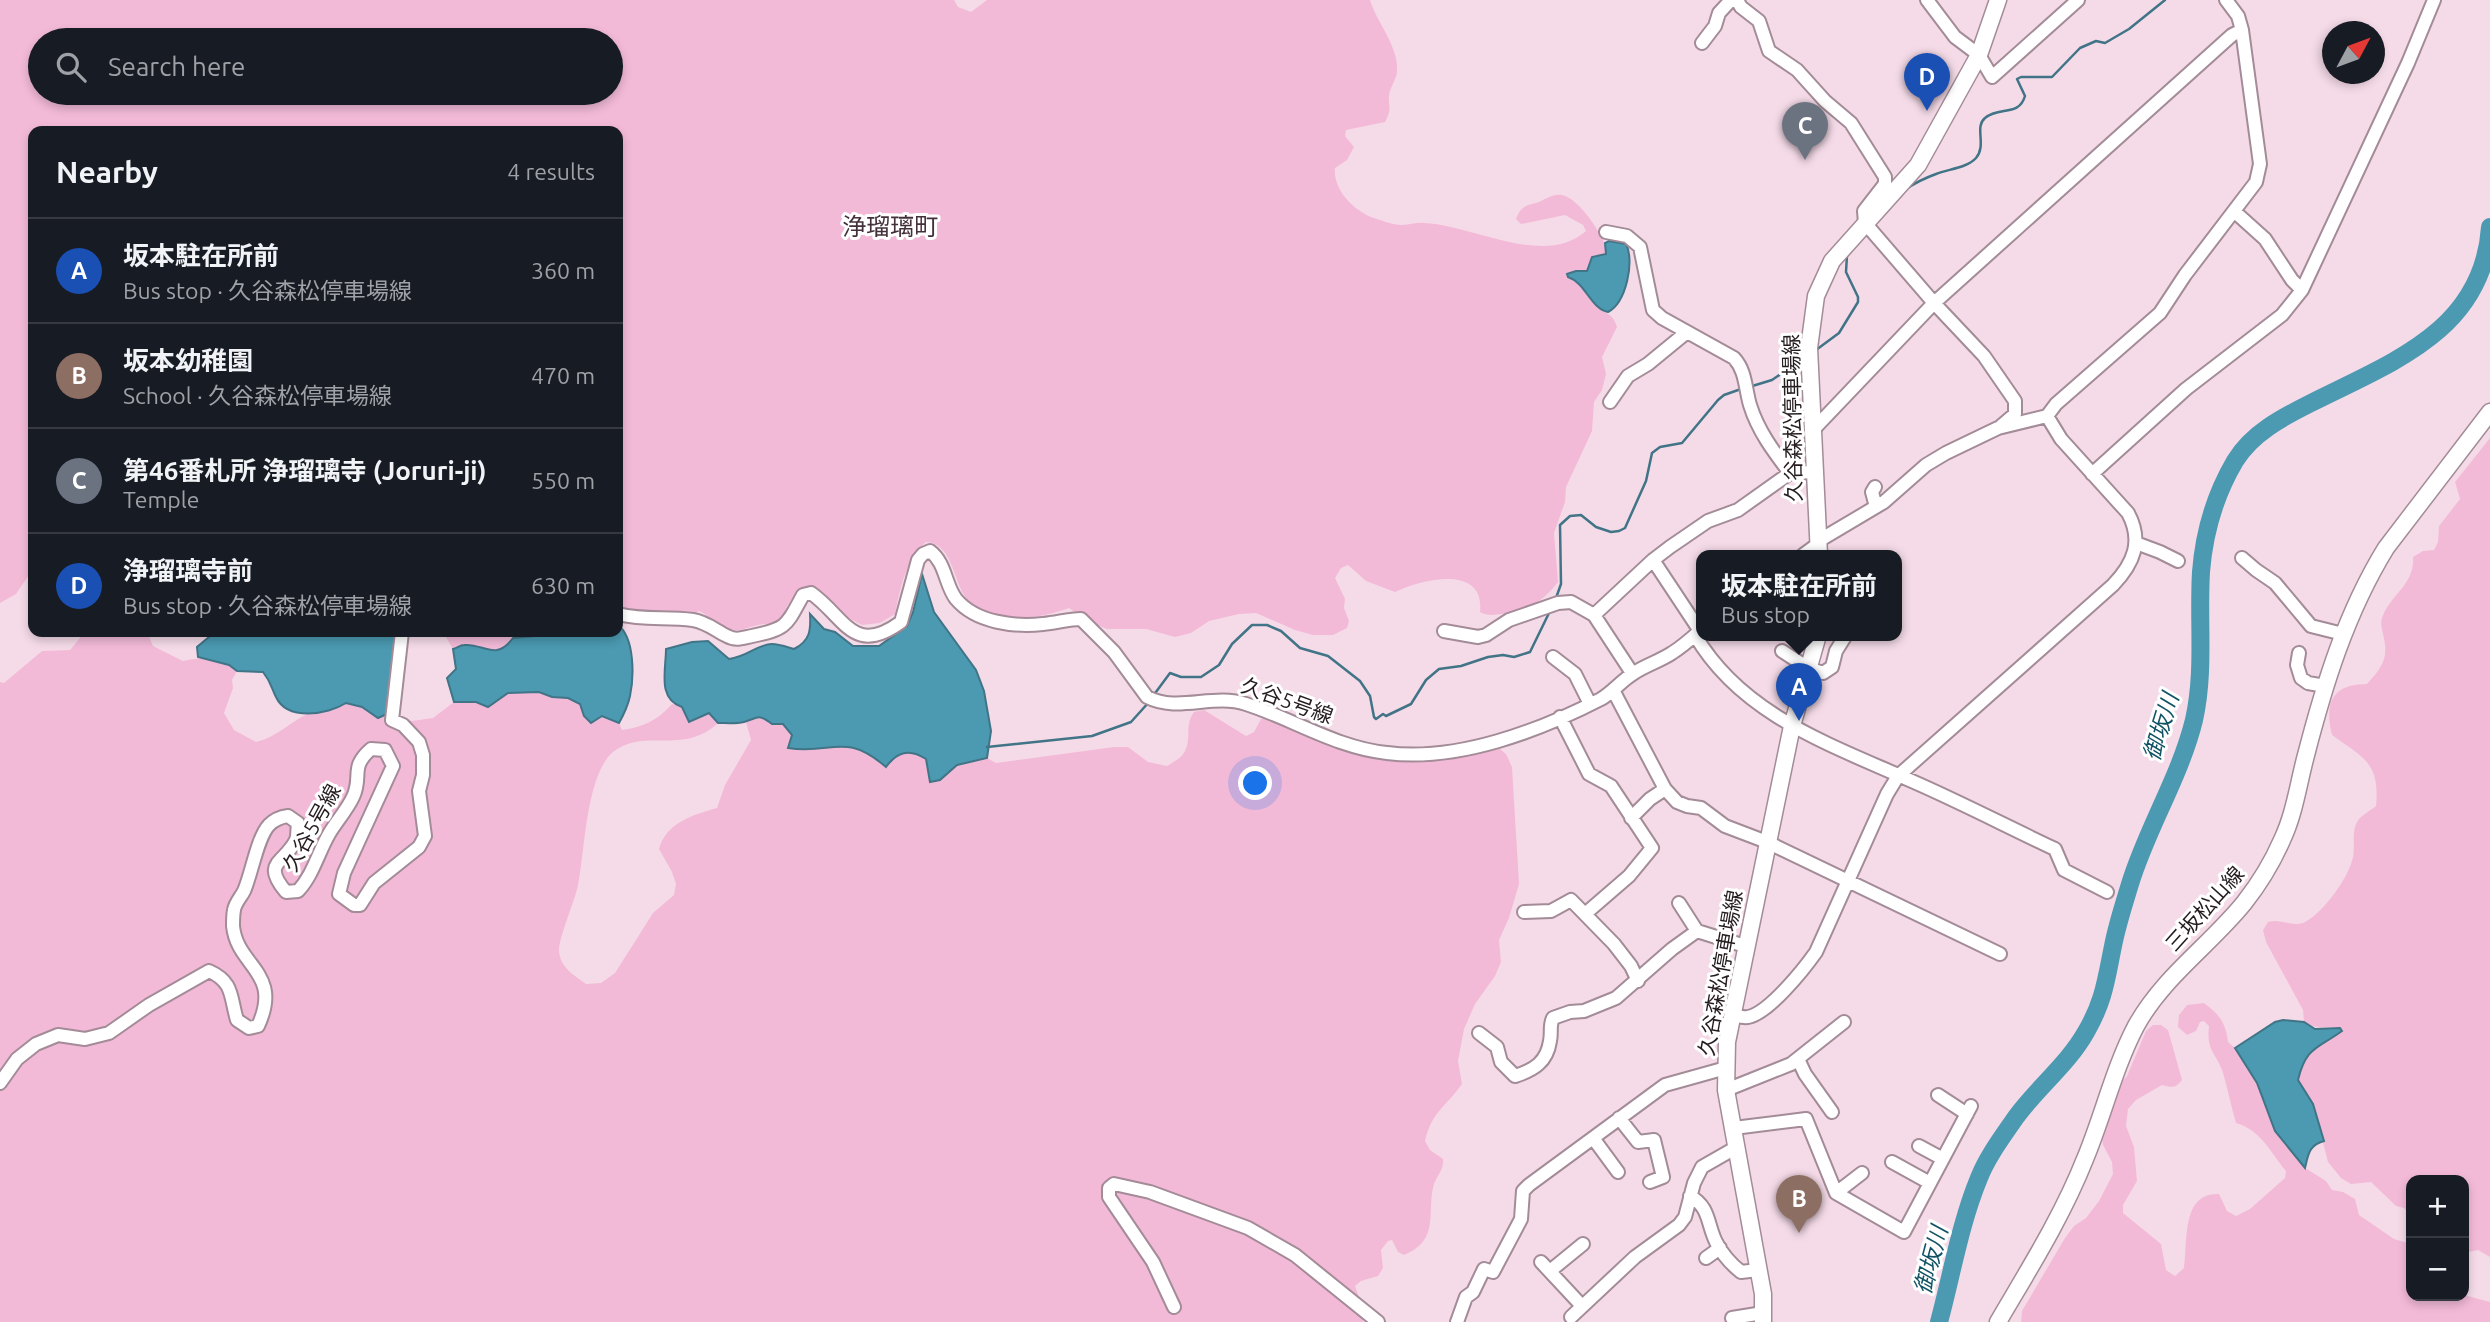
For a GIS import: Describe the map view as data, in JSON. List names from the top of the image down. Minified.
{"streets":{"main road":["久谷森松停車場線","三坂松山線"],"street":["久谷5号線"]},"districts":["浄瑠璃町"],"water":["御坂川"],"north":"top right","page":{"search":"Search here","pins":["D","C","A","B"],"heading":["Nearby","4 results"],"list":[{"mark":"A","name":"坂本駐在所前","note":"Bus stop · 久谷森松停車場線","value":"360 m"},{"mark":"B","name":"坂本幼稚園","note":"School · 久谷森松停車場線","value":"470 m"},{"mark":"C","name":"第46番札所 浄瑠璃寺 (Joruri-ji)","note":"Temple","value":"550 m"},{"mark":"D","name":"浄瑠璃寺前","note":"Bus stop · 久谷森松停車場線","value":"630 m"}],"popup":["坂本駐在所前","Bus stop"],"map_buttons":["+","−"]}}
